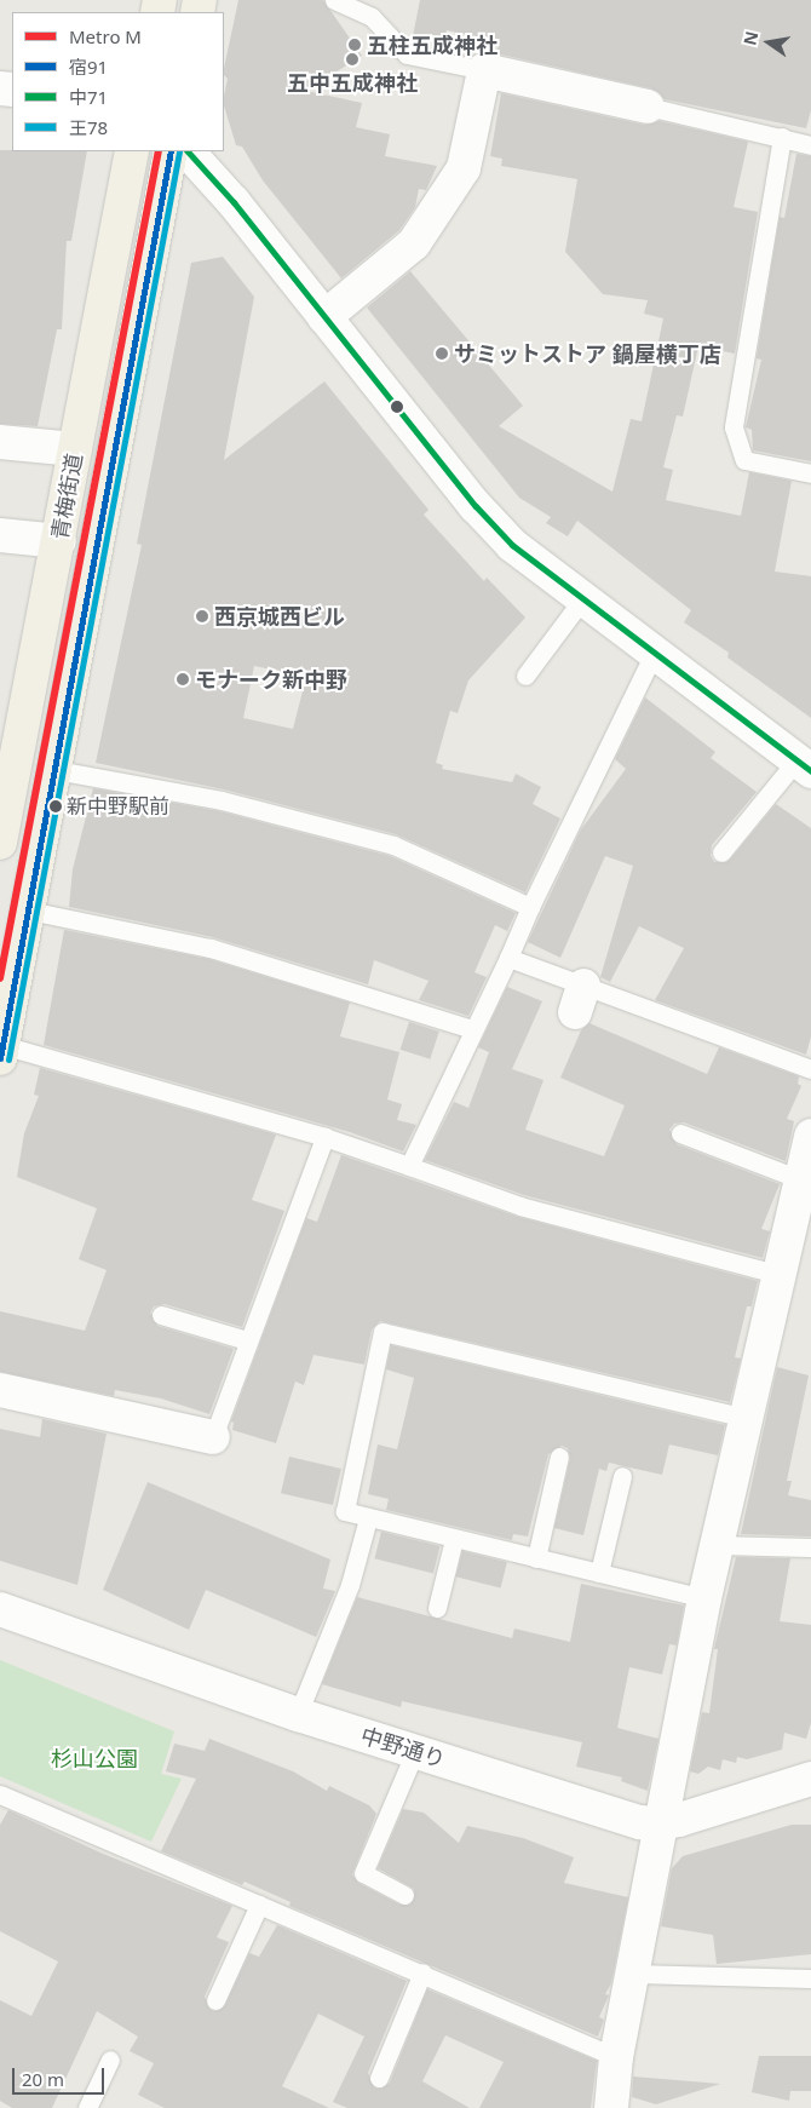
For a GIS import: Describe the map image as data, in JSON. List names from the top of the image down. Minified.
{"streets":{"main road":["青梅街道"],"street":["中野通り"]},"parks":["杉山公園"],"places":["五柱五成神社","五中五成神社","サミットストア 鍋屋横丁店","西京城西ビル","モナーク新中野","新中野駅前"],"lines":["metro line M","transit line 宿91","transit line 中71","transit line 王78"],"legend":["Metro M","宿91","中71","王78"],"scale_bar":"20 m","north":"left"}
